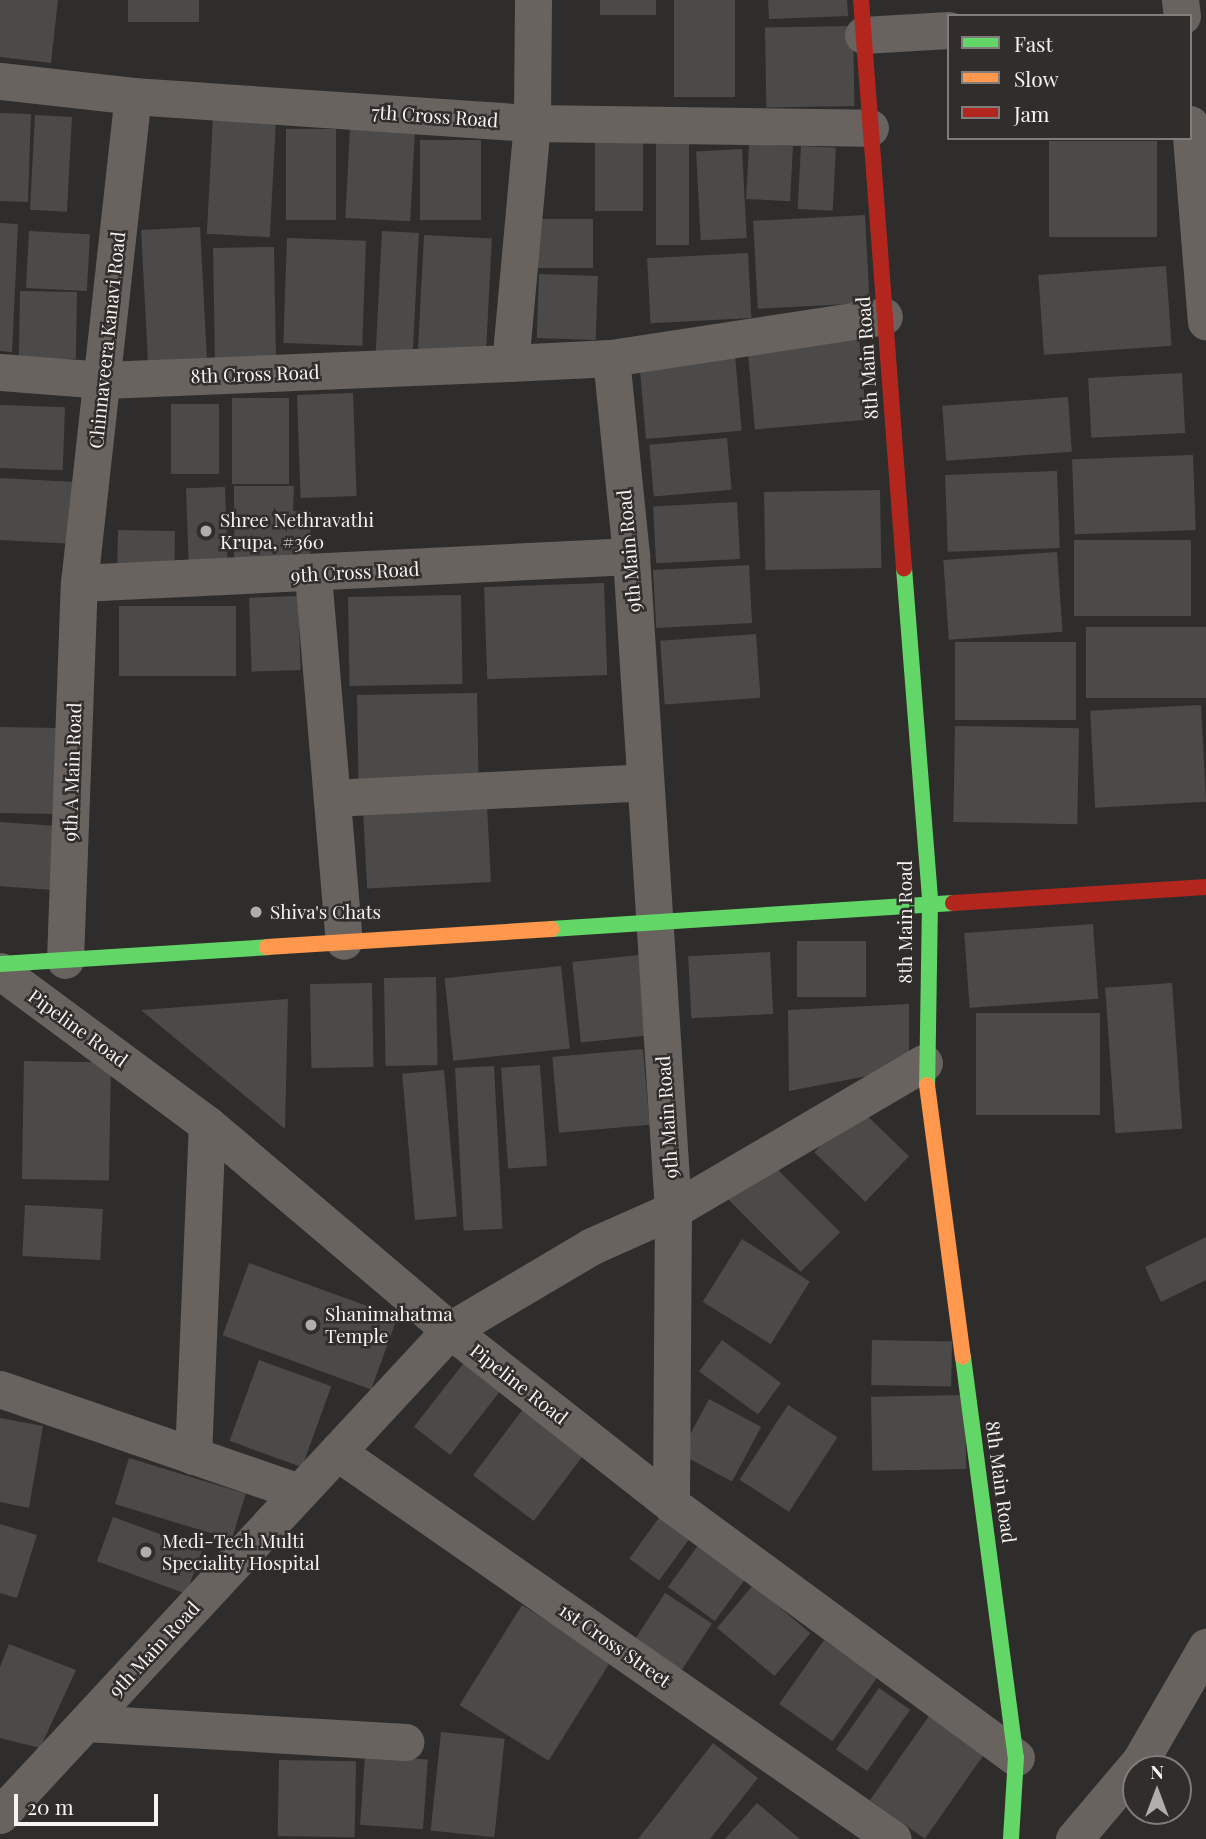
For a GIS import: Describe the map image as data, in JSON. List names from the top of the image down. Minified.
{"streets":{"street":["7th Cross Road","Chinnaveera Kanavi Road","8th Main Road","8th Cross Road","9th Main Road","9th Cross Road","9th A Main Road","Pipeline Road","1st Cross Street"]},"crossings":[["7th Cross Road","Chinnaveera Kanavi Road"],["7th Cross Road","8th Main Road"],["Chinnaveera Kanavi Road","8th Cross Road"],["Chinnaveera Kanavi Road","9th Cross Road"],["Chinnaveera Kanavi Road","9th A Main Road"],["8th Main Road","9th Main Road"],["8th Main Road","Pipeline Road"],["9th Main Road","9th Cross Road"],["9th Main Road","Pipeline Road"],["9th Main Road","1st Cross Street"],["9th Cross Road","9th A Main Road"]],"places":["Shree Nethravathi Krupa, #360","Shiva's Chats","Shanimahatma Temple","Medi-Tech Multi Speciality Hospital"],"legend":["Fast","Slow","Jam"],"scale_bar":"20 m","north":"top"}
